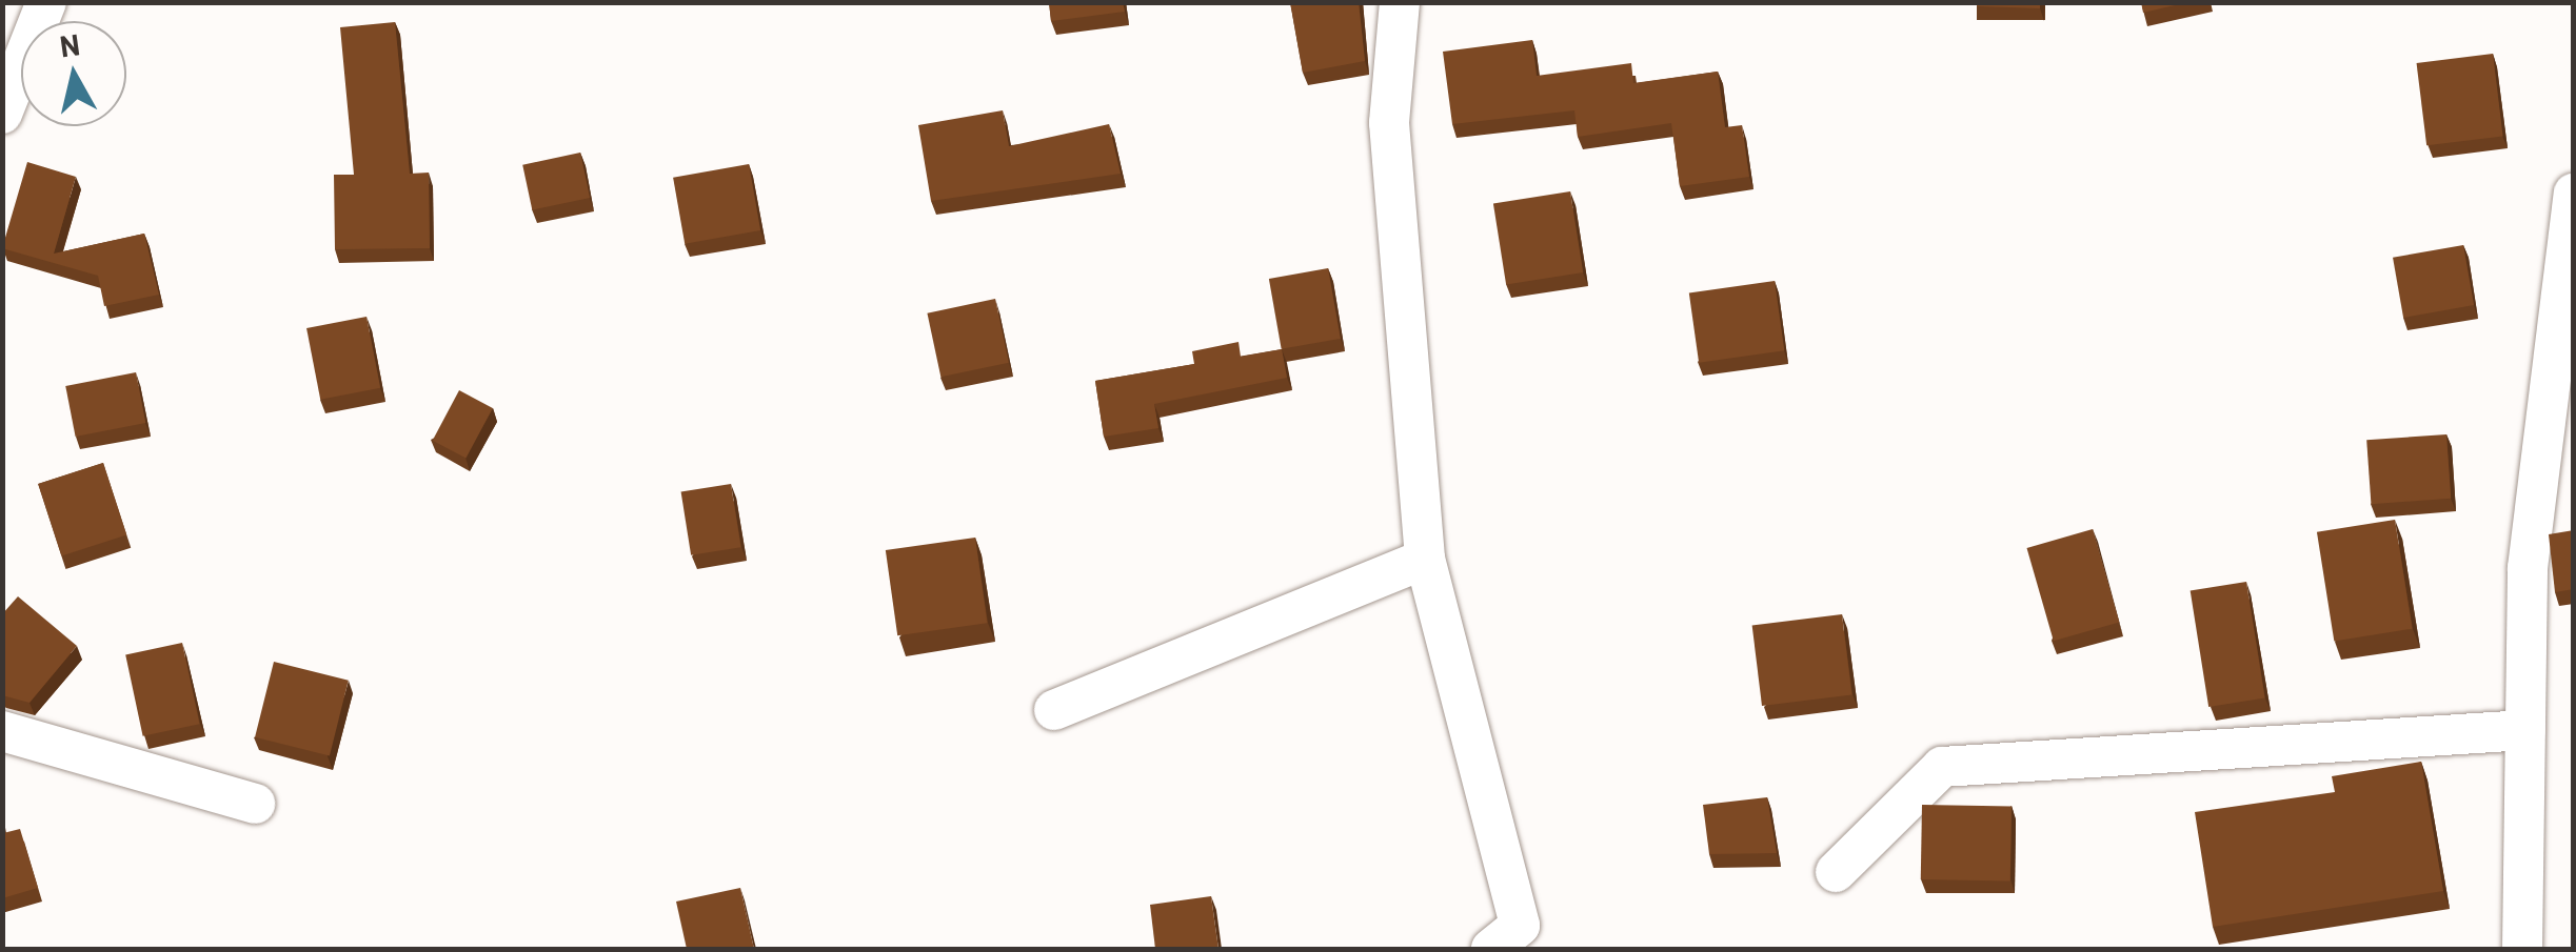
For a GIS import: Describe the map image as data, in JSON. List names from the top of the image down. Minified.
{"north":"top"}
